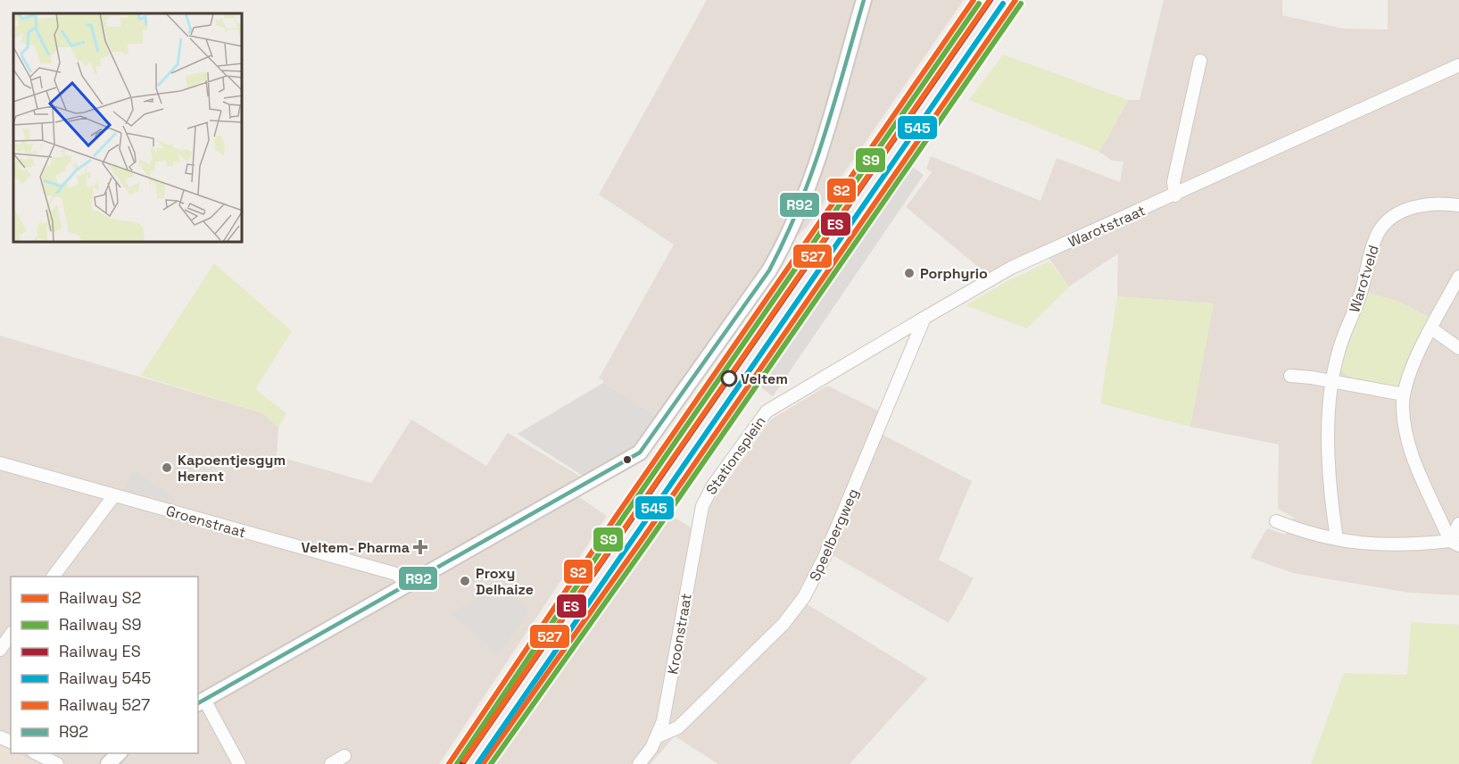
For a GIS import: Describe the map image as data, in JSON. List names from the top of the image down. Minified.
{"streets":{"street":["Warotstraat","Warotveld","Stationsplein","Groenstraat","Speelbergweg","Kroonstraat"]},"crossings":[["Warotstraat","Stationsplein"],["Warotstraat","Speelbergweg"],["Stationsplein","Kroonstraat"],["Speelbergweg","Kroonstraat"]],"places":{"other":["Porphyrio","Veltem","Kapoentjesgym Herent","Proxy Delhaize"],"health":["Veltem- Pharma"]},"lines":["rail line S2","rail line ES","rail line 527","transit line R92","rail line S9","rail line 545"],"legend":["Railway S2","Railway S9","Railway ES","Railway 545","Railway 527","R92"]}
